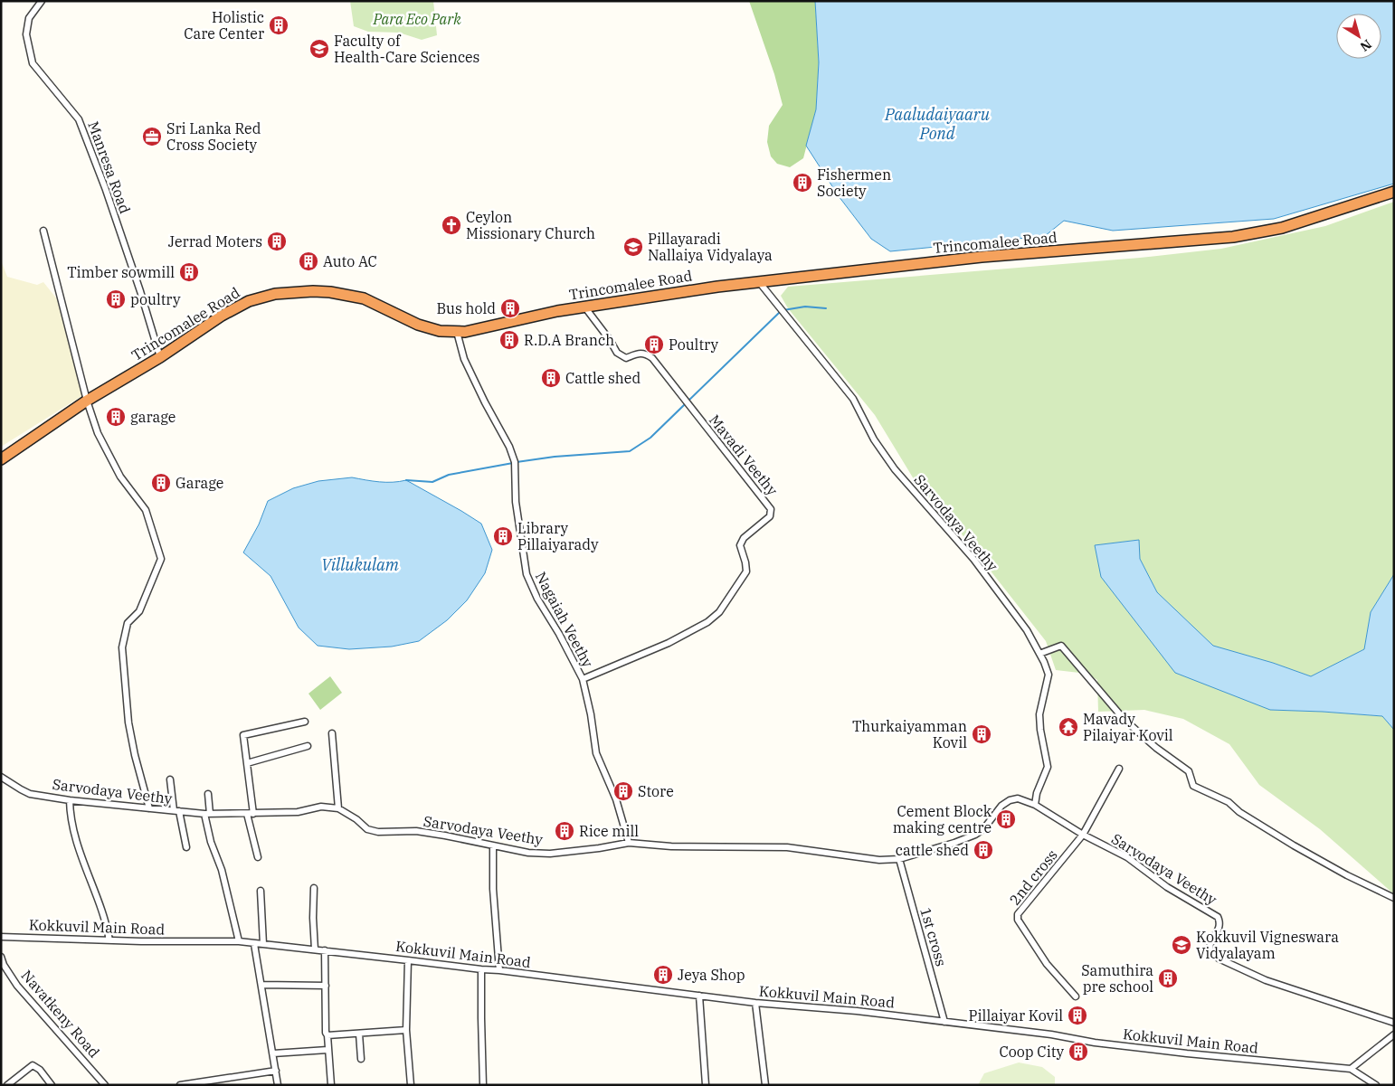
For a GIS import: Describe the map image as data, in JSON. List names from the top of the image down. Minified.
{"streets":{"highway":["Trincomalee Road"],"street":["Manresa Road","Mavadi Veethy","Sarvodaya Veethy","Nagaiah Veethy","2nd cross","Kokkuvil Main Road","1st cross","Navatkeny Road"]},"crossings":[["Manresa Road","Trincomalee Road"],["Trincomalee Road","Mavadi Veethy"],["Trincomalee Road","Sarvodaya Veethy"],["Trincomalee Road","Nagaiah Veethy"],["Mavadi Veethy","Nagaiah Veethy"],["Sarvodaya Veethy","Nagaiah Veethy"],["Sarvodaya Veethy","2nd cross"],["Sarvodaya Veethy","1st cross"],["Kokkuvil Main Road","1st cross"]],"water":["Paaludaiyaaru Pond","Villukulam"],"parks":["Para Eco Park"],"places":{"building":["Holistic Care Center","Fishermen Society","Jerrad Moters","Auto AC","Timber sowmill","poultry","Bus hold","R.D.A Branch","Poultry","Cattle shed","garage","Garage","Library Pillaiyarady","Thurkaiyamman Kovil","Store","Cement Block making centre","Rice mill","cattle shed","Jeya Shop","Samuthira pre school","Pillaiyar Kovil","Coop City"],"school or university":["Faculty of Health-Care Sciences","Pillayaradi Nallaiya Vidyalaya","Kokkuvil Vigneswara Vidyalayam"],"office":["Sri Lanka Red Cross Society"],"church":["Ceylon Missionary Church"],"temple":["Mavady Pilaiyar Kovil"]},"north":"bottom right"}
